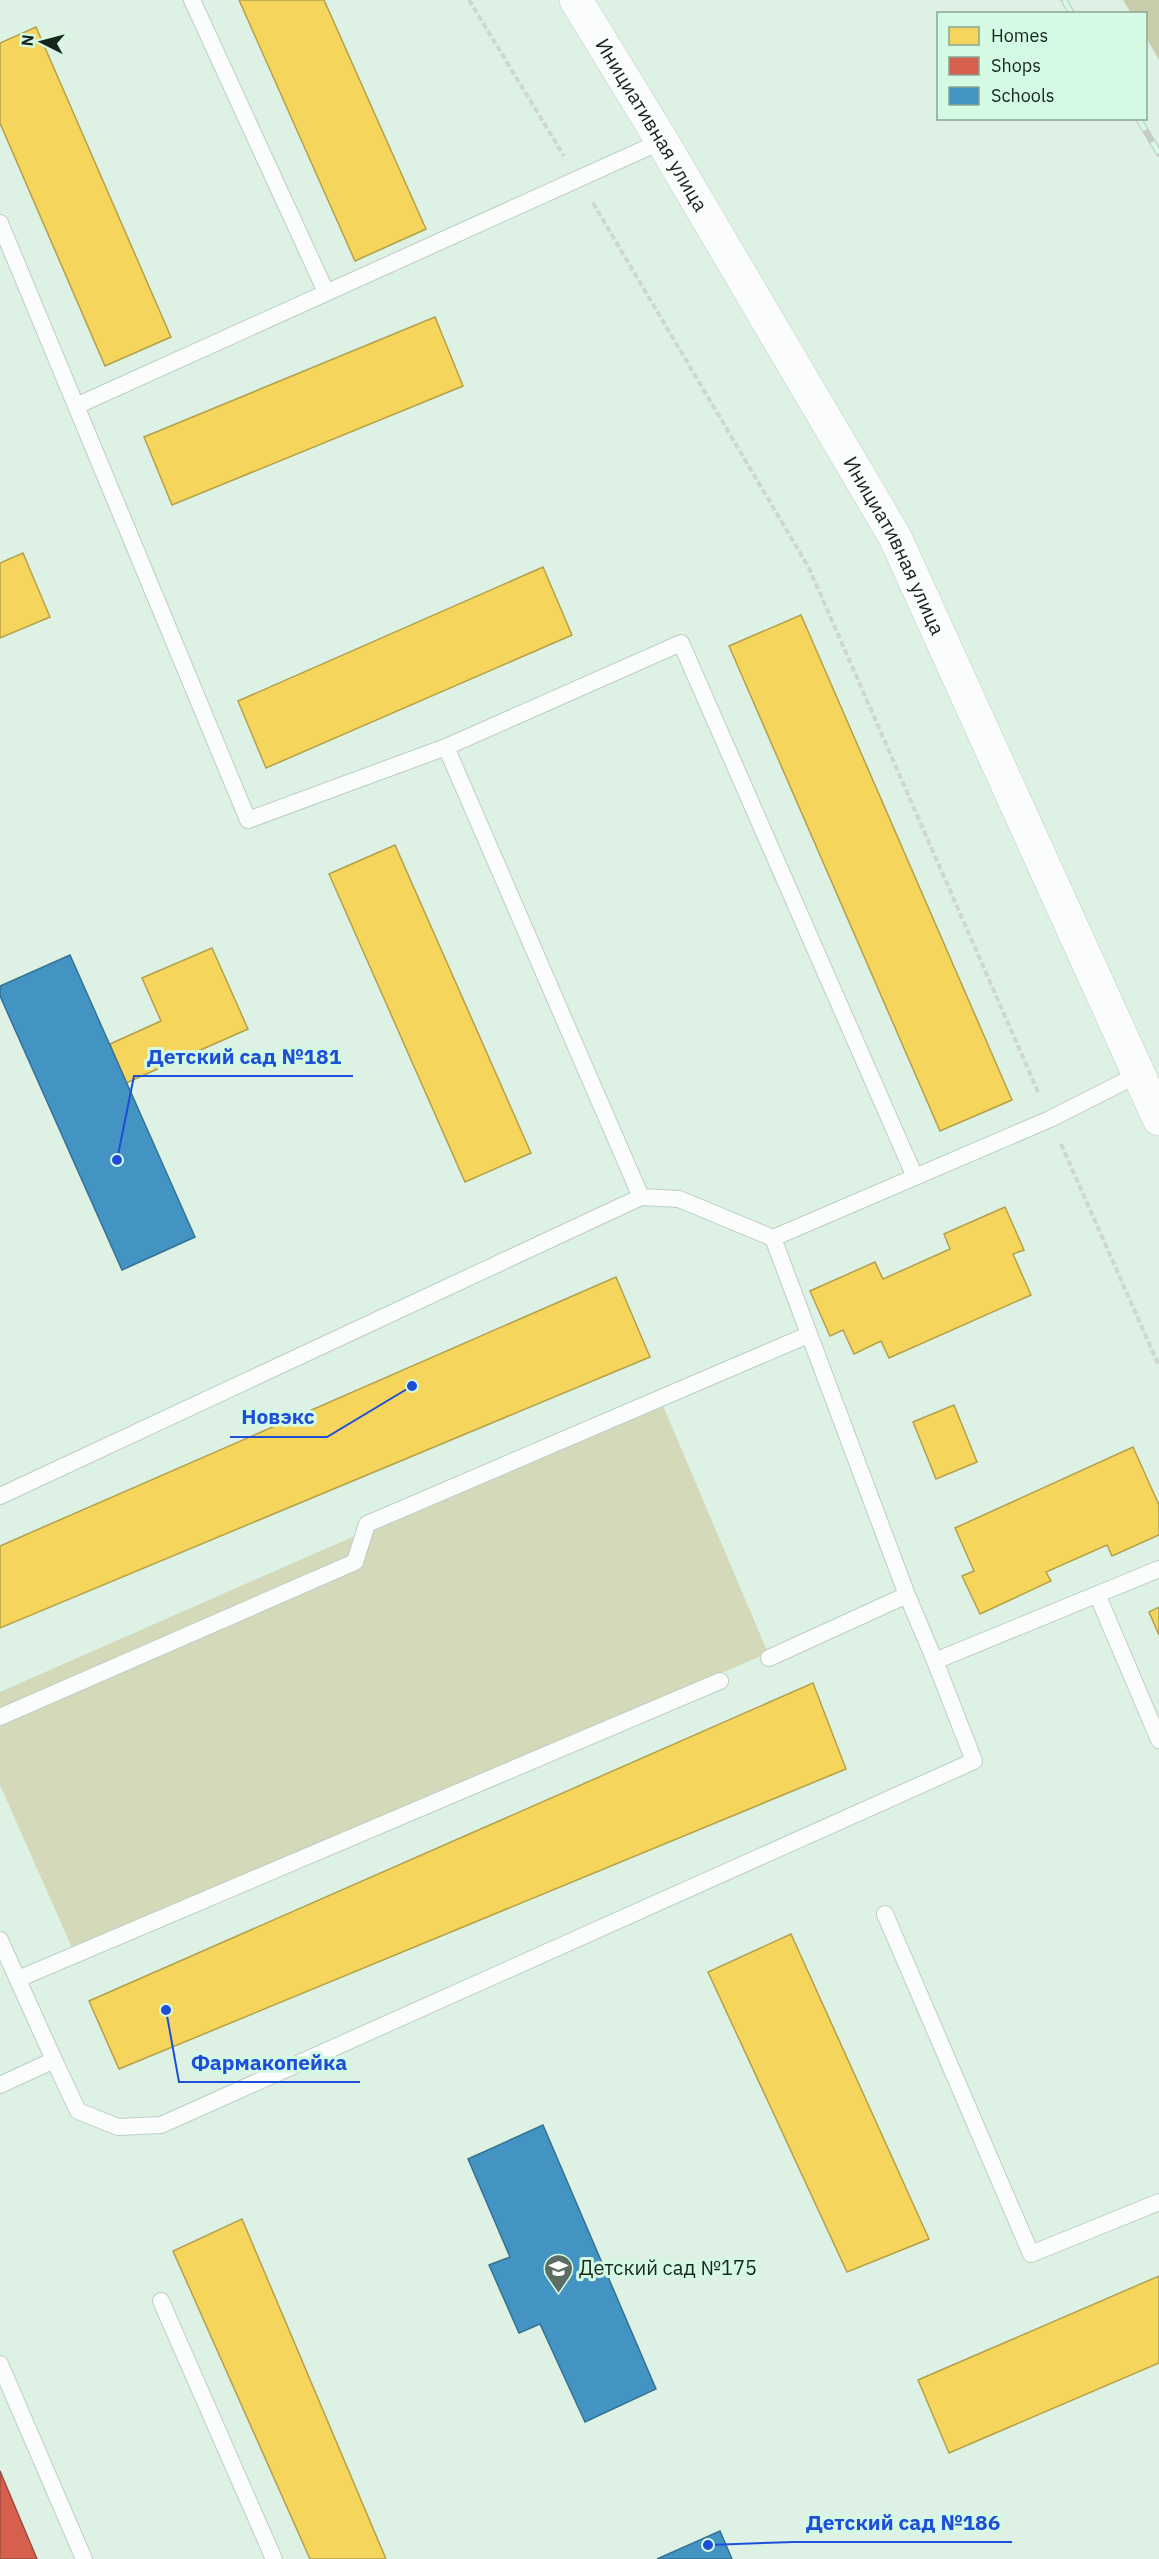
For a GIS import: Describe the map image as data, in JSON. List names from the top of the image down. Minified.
{"streets":{"street":["Инициативная улица"]},"places":{"other":["Детский сад №181","Новэкс","Фармакопейка","Детский сад №186"],"school or university":["Детский сад №175"]},"legend":["Homes","Shops","Schools"],"north":"left"}
